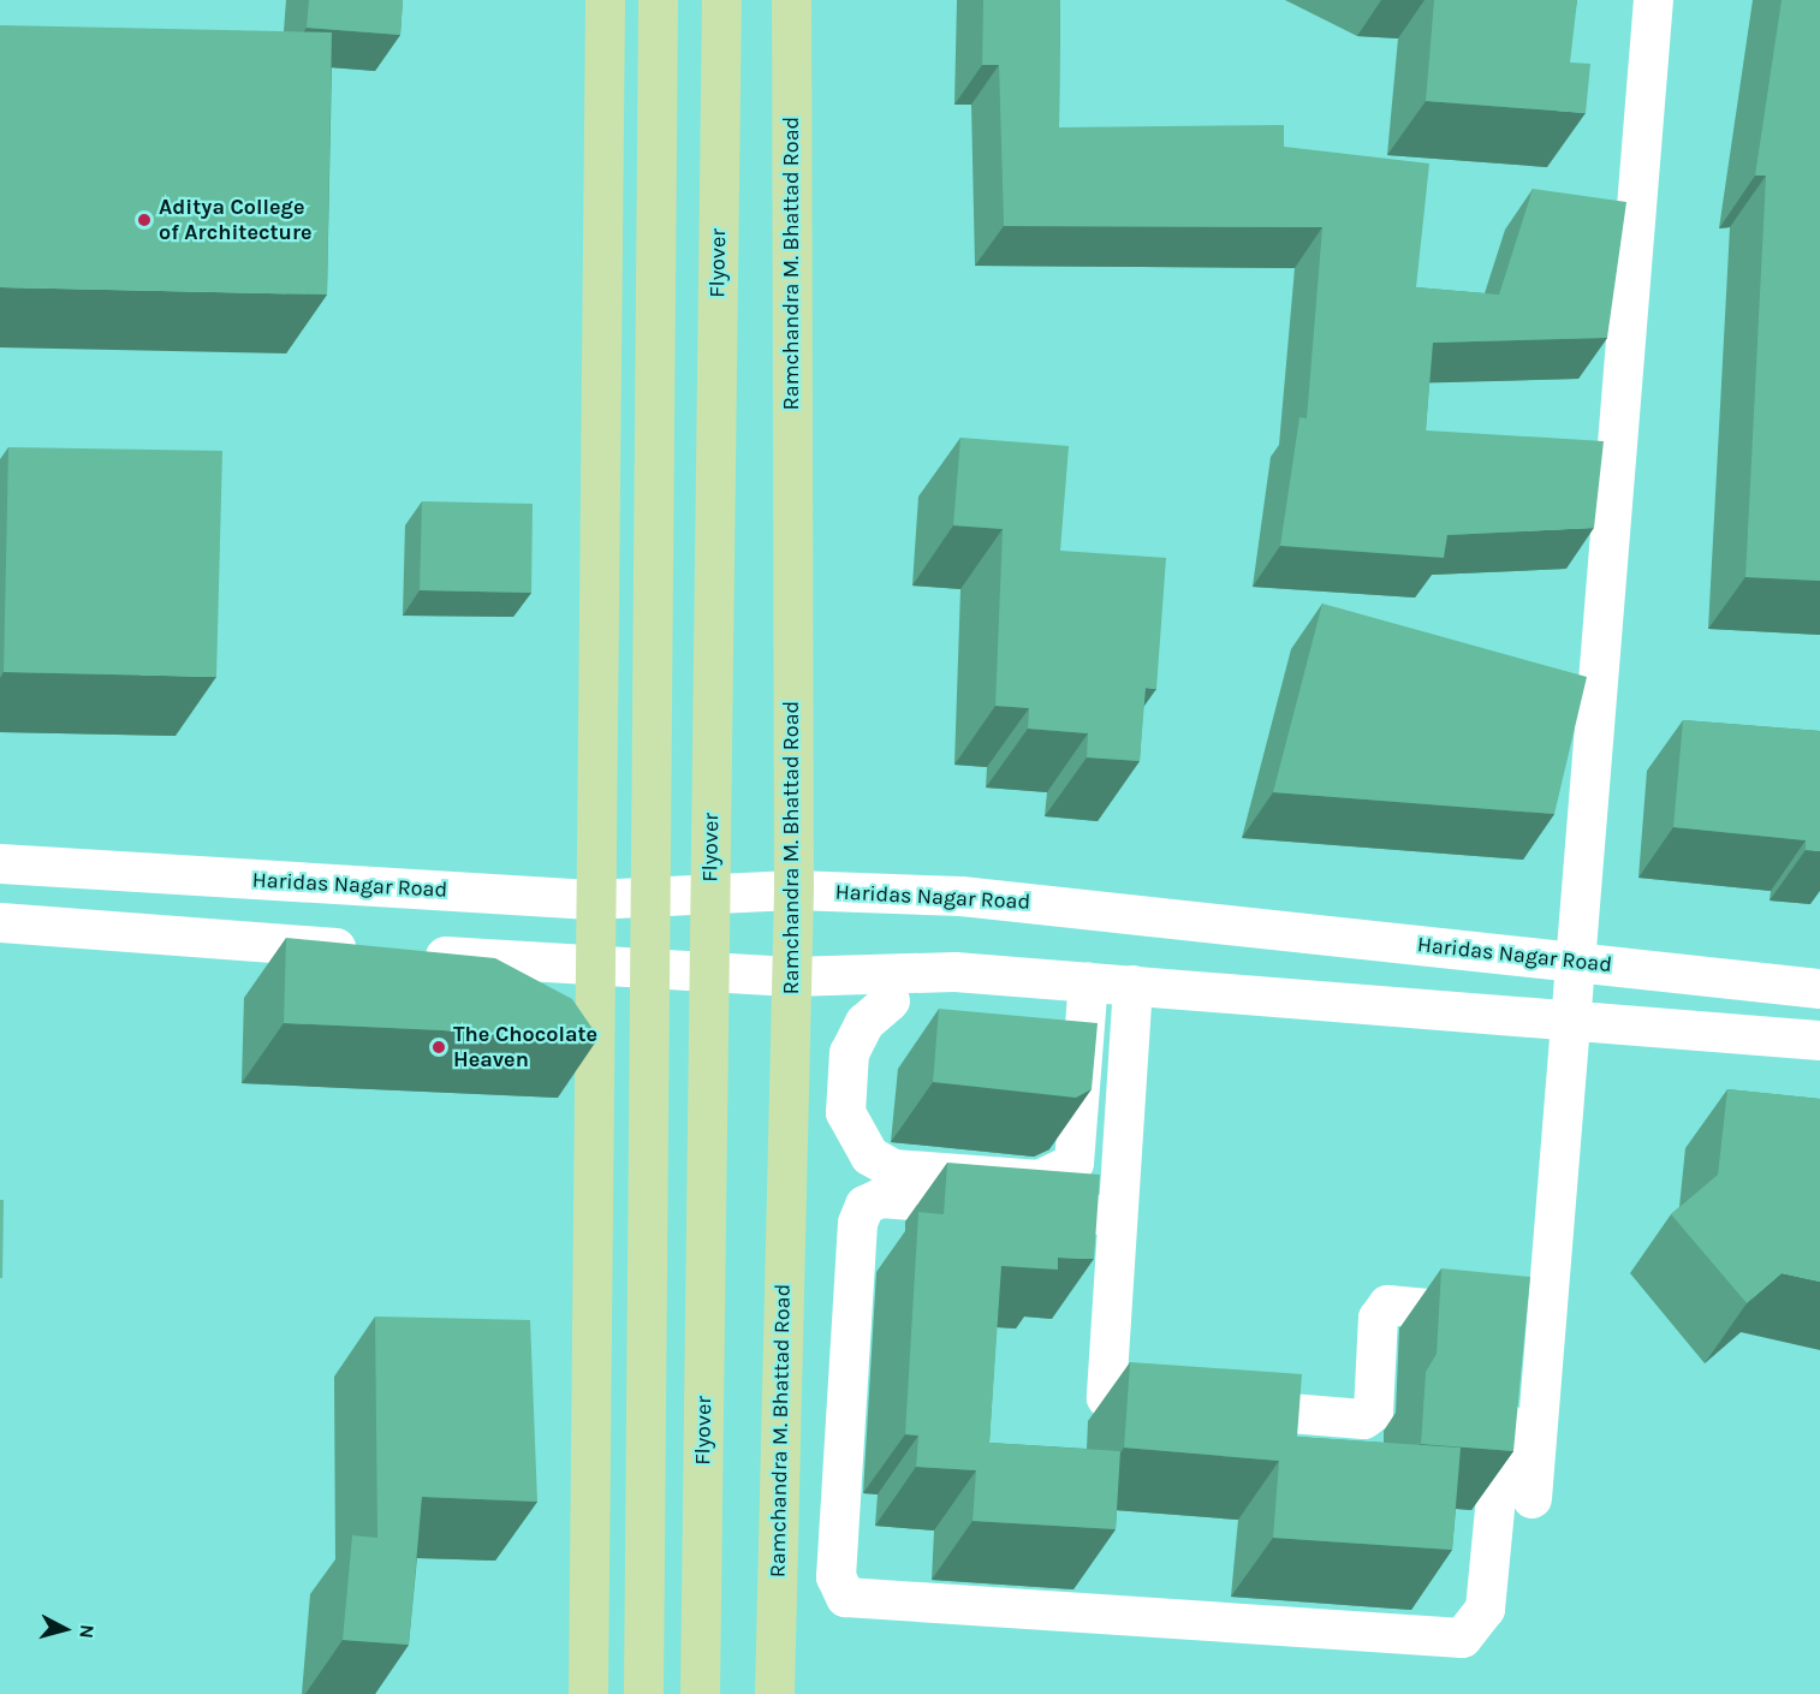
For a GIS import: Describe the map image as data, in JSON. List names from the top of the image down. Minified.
{"streets":{"main road":["Flyover","Ramchandra M. Bhattad Road"],"street":["Haridas Nagar Road"]},"crossings":[["Ramchandra M. Bhattad Road","Haridas Nagar Road"]],"places":["Aditya College of Architecture","The Chocolate Heaven"],"north":"right"}
